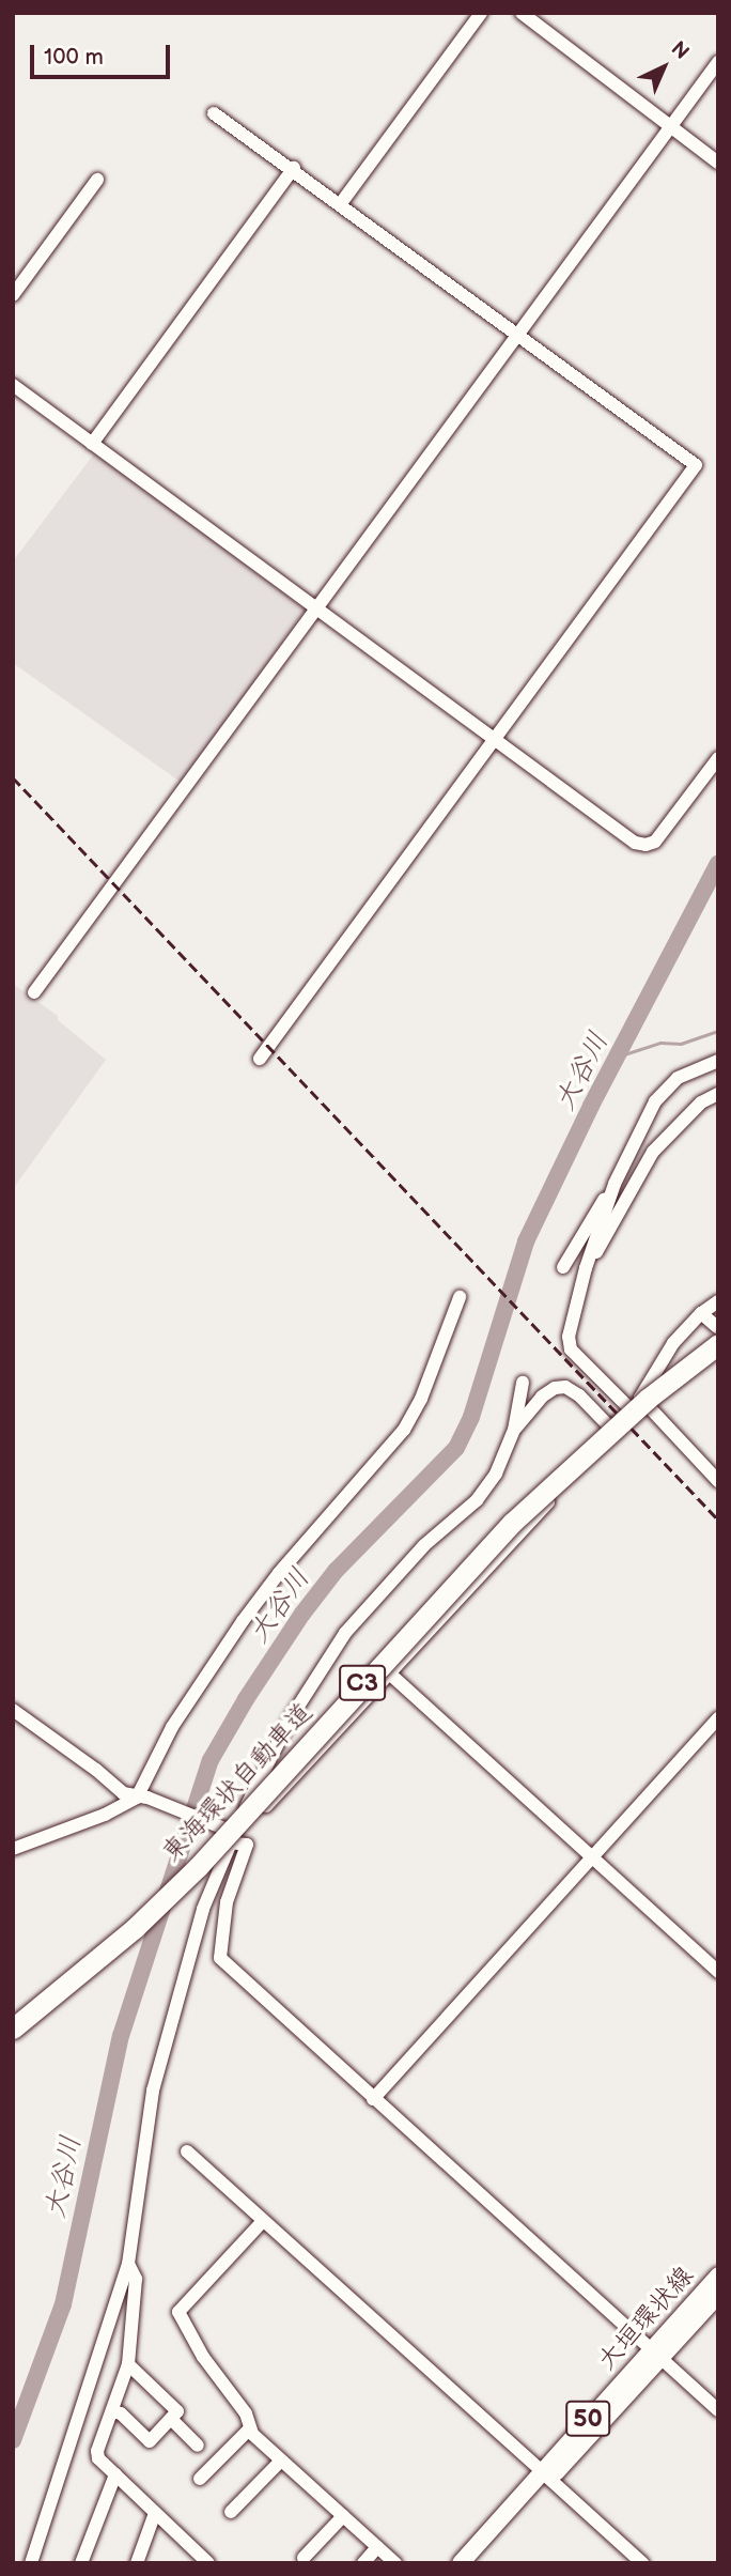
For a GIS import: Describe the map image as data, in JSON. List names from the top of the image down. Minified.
{"streets":{"highway":["C3","東海環状自動車道"],"main road":["大垣環状線","50"]},"water":["大谷川"],"scale_bar":"100 m","north":"top right"}
